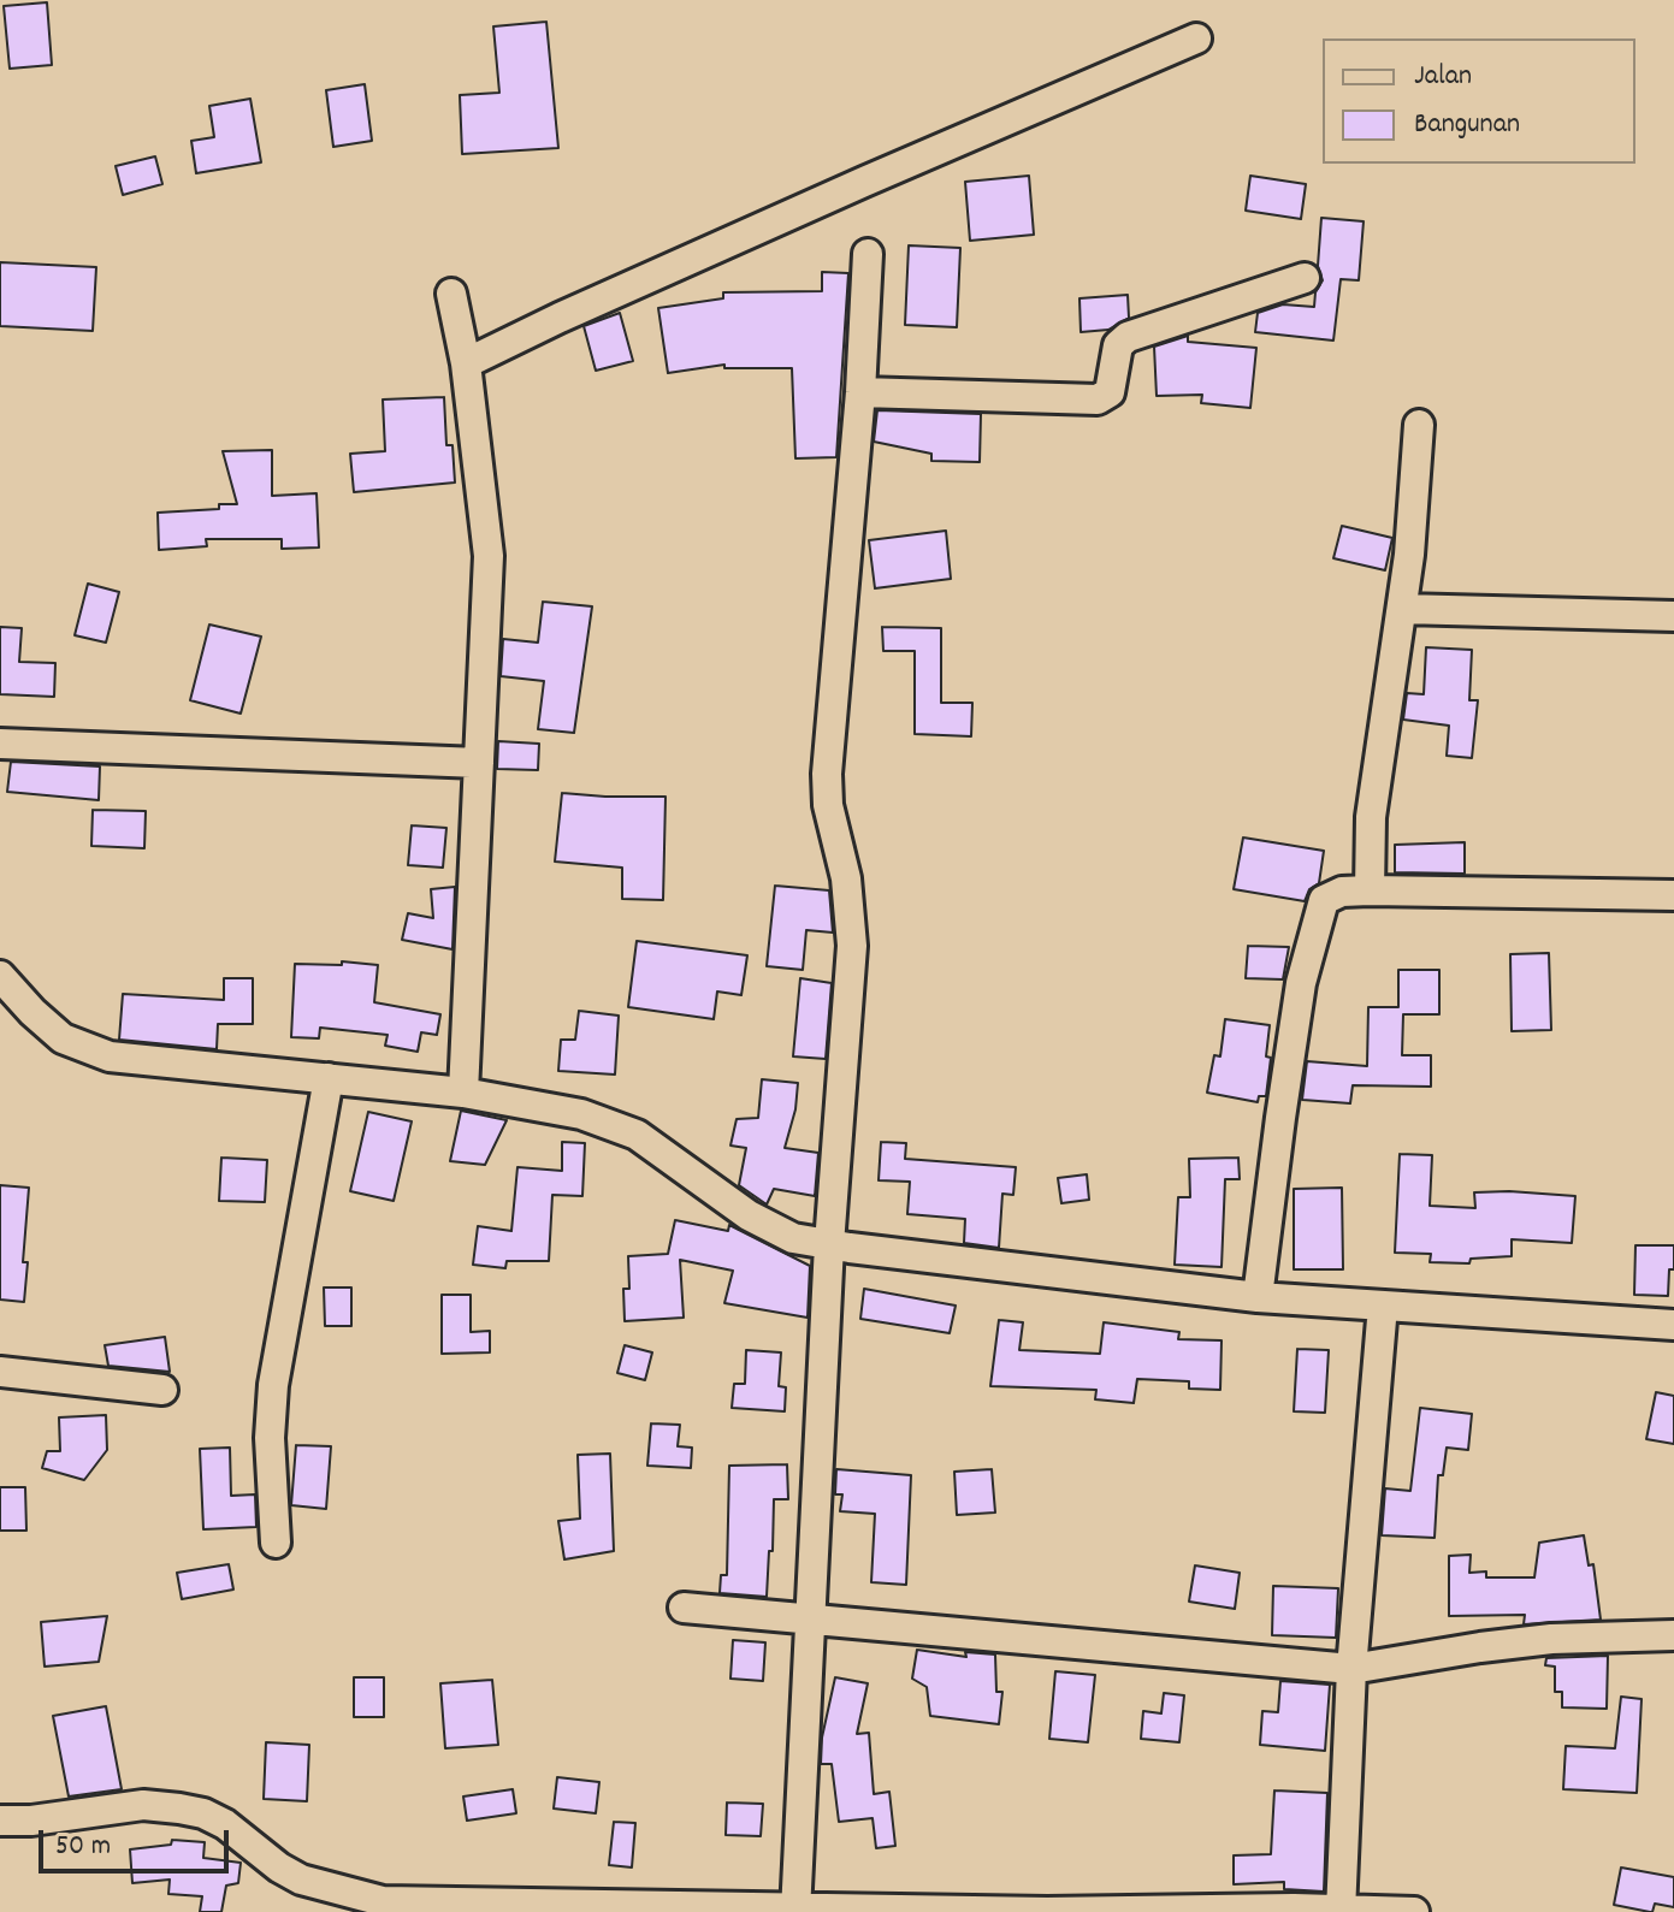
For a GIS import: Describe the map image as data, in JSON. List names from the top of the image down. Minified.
{"legend":["Jalan","Bangunan"],"scale_bar":"50 m"}
